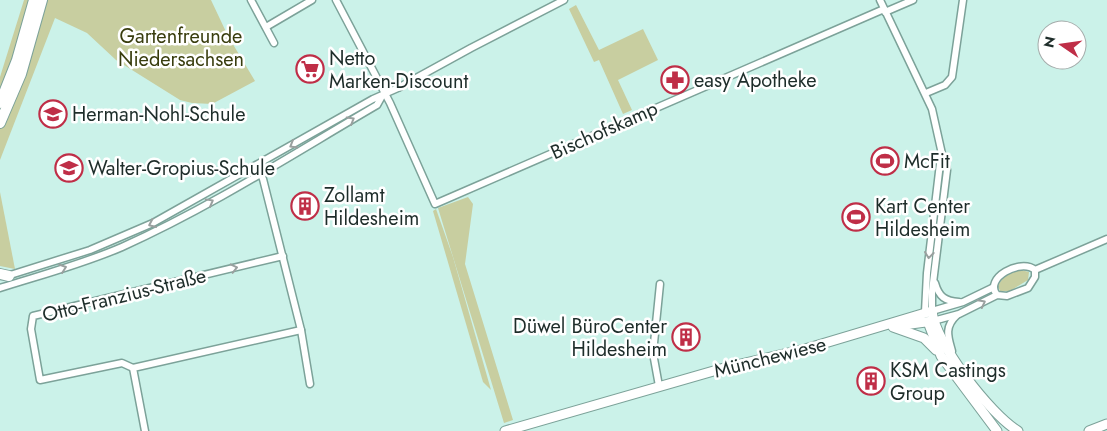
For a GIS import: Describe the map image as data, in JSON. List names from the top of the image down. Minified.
{"streets":{"main road":["Münchewiese"],"street":["Bischofskamp","Otto-Franzius-Straße"]},"parks":["Gartenfreunde Niedersachsen"],"places":{"supermarket":["Netto Marken-Discount"],"pharmacy":["easy Apotheke"],"school or university":["Herman-Nohl-Schule","Walter-Gropius-Schule"],"sports":["McFit","Kart Center Hildesheim"],"building":["Zollamt Hildesheim","Düwel BüroCenter Hildesheim","KSM Castings Group"]},"north":"left"}
